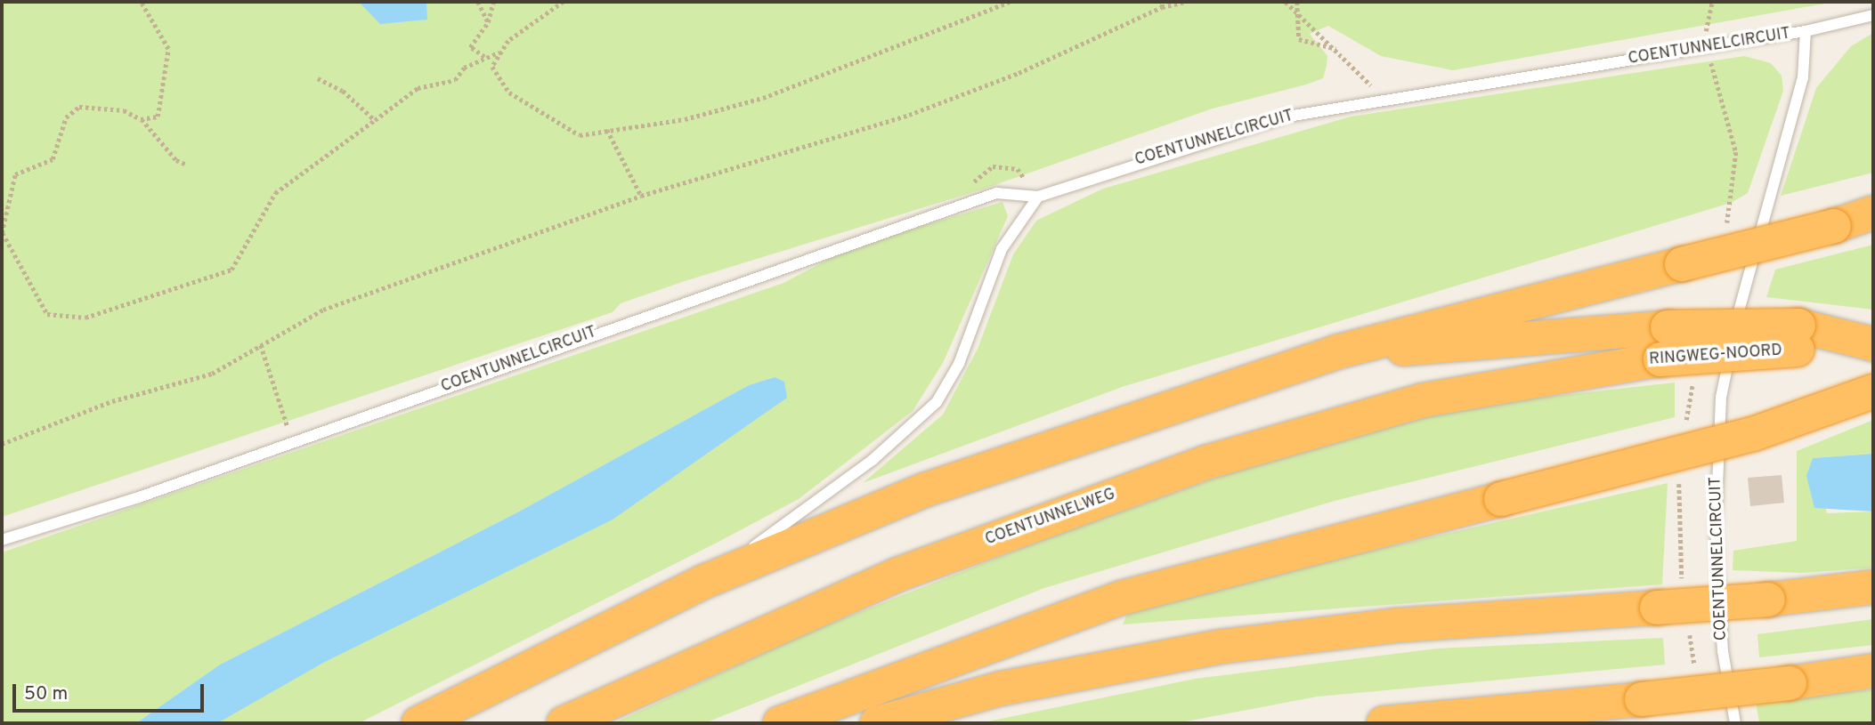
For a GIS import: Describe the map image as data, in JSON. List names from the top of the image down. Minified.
{"streets":{"highway":["RINGWEG-NOORD","COENTUNNELWEG"],"lane":["COENTUNNELCIRCUIT"]},"crossings":[["RINGWEG-NOORD","COENTUNNELWEG"]],"scale_bar":"50 m"}
